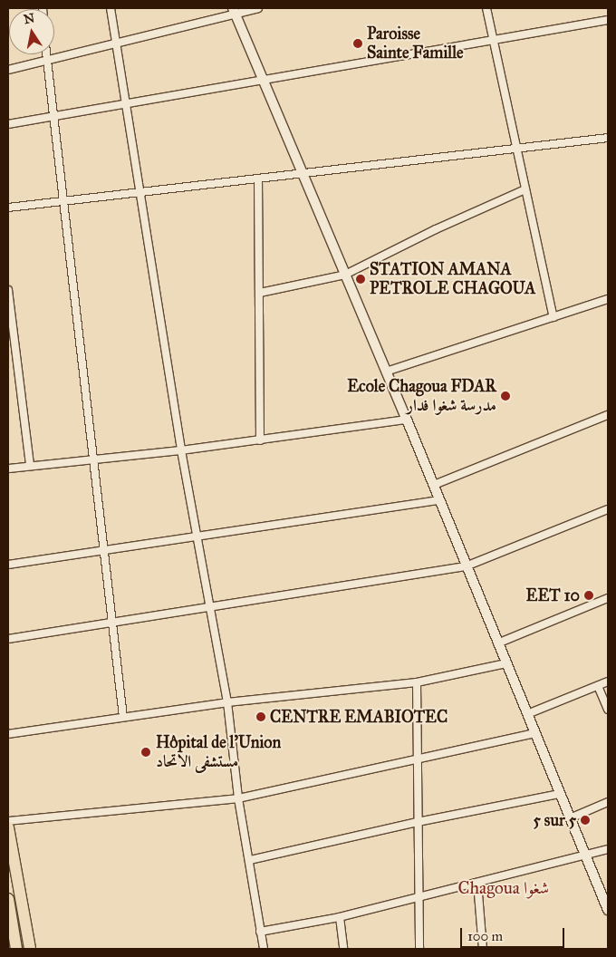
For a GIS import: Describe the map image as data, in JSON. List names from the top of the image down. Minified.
{"districts":["Chagoua شغوا"],"places":["Paroisse Sainte Famille","STATION AMANA PETROLE CHAGOUA","Ecole Chagoua FDAR مدرسة شغوا فدار","EET 10","CENTRE EMABIOTEC","Hôpital de l'Union مستشفى الاتحاد","5 sur 5"],"scale_bar":"100 m","north":"top"}
